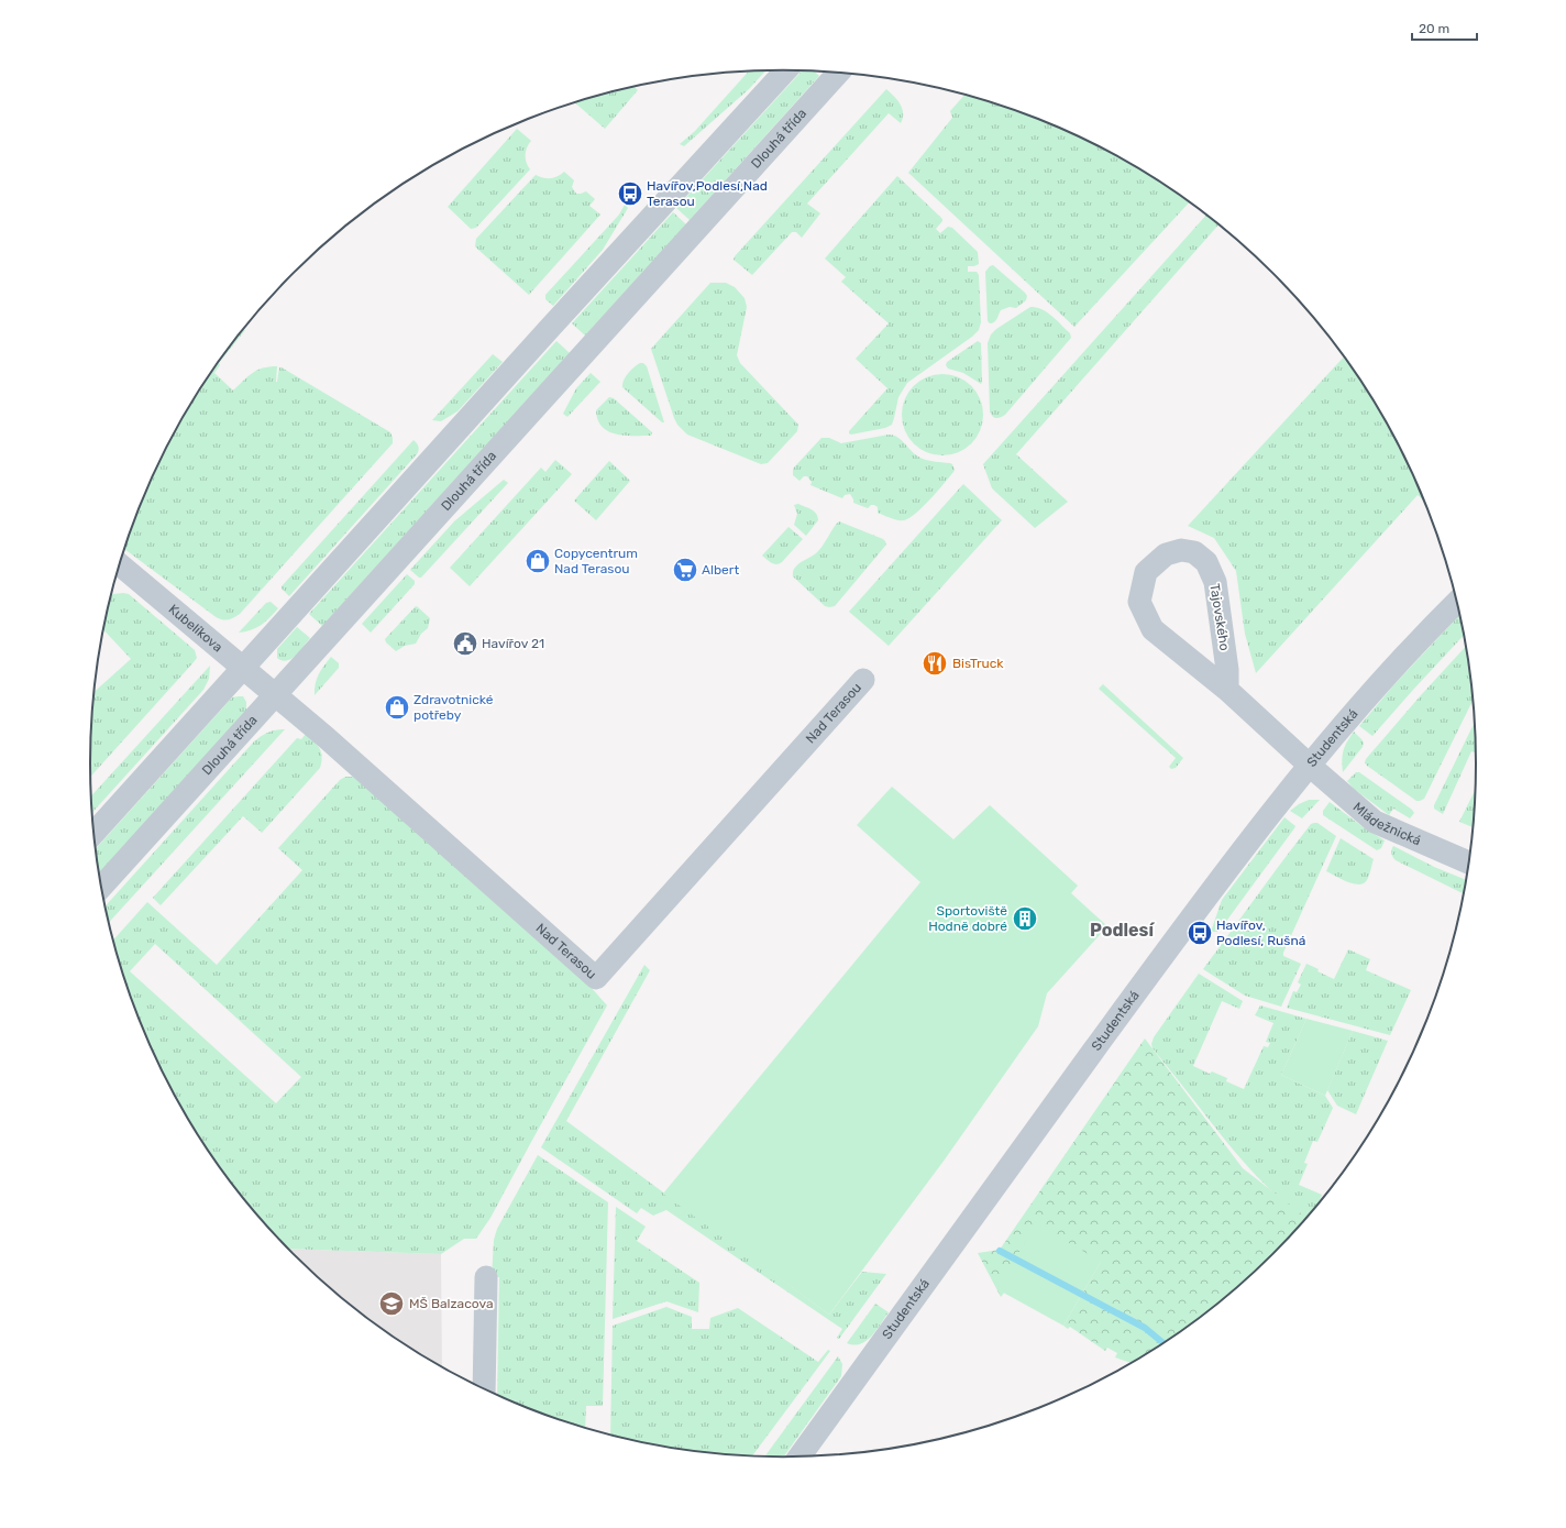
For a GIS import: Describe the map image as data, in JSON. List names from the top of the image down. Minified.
{"streets":{"street":["Dlouhá třída","Tajovského","Kubelíkova","Nad Terasou","Studentská","Mládežnická"]},"crossings":[["Dlouhá třída","Kubelíkova"],["Dlouhá třída","Nad Terasou"],["Tajovského","Studentská"],["Tajovského","Mládežnická"],["Kubelíkova","Nad Terasou"],["Studentská","Mládežnická"]],"districts":["Podlesí"],"places":{"bus stop":["Havířov,Podlesí,Nad Terasou","Havířov, Podlesí, Rušná"],"shop":["Copycentrum Nad Terasou","Zdravotnické potřeby"],"supermarket":["Albert"],"public building":["Havířov 21"],"restaurant":["BisTruck"],"building":["Sportoviště Hodně dobré"],"school or university":["MŠ Balzacova"]},"scale_bar":"20 m"}
